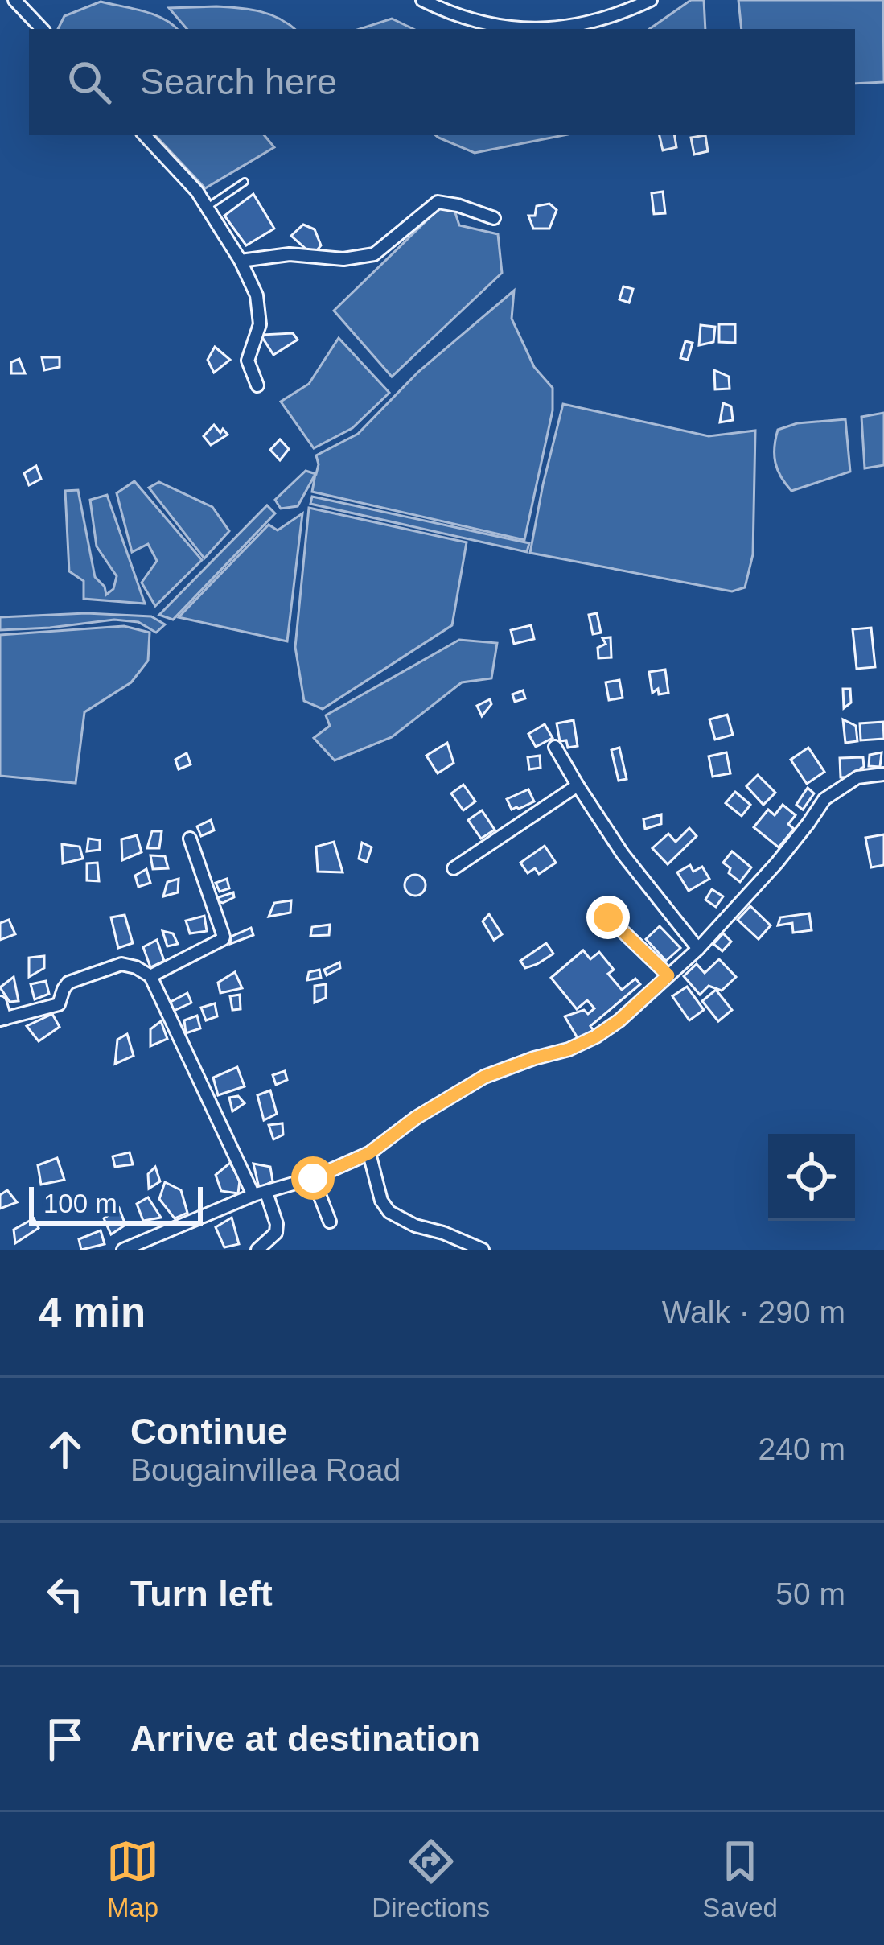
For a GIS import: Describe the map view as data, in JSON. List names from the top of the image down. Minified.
{"scale_bar":"100 m","page":{"search":"Search here","scale":"100 m","heading":["4 min","Walk · 290 m"],"list":[["Continue","Bougainvillea Road","240 m"],["Turn left","50 m"],"Arrive at destination"],"nav":["Map","Directions","Saved"]}}
